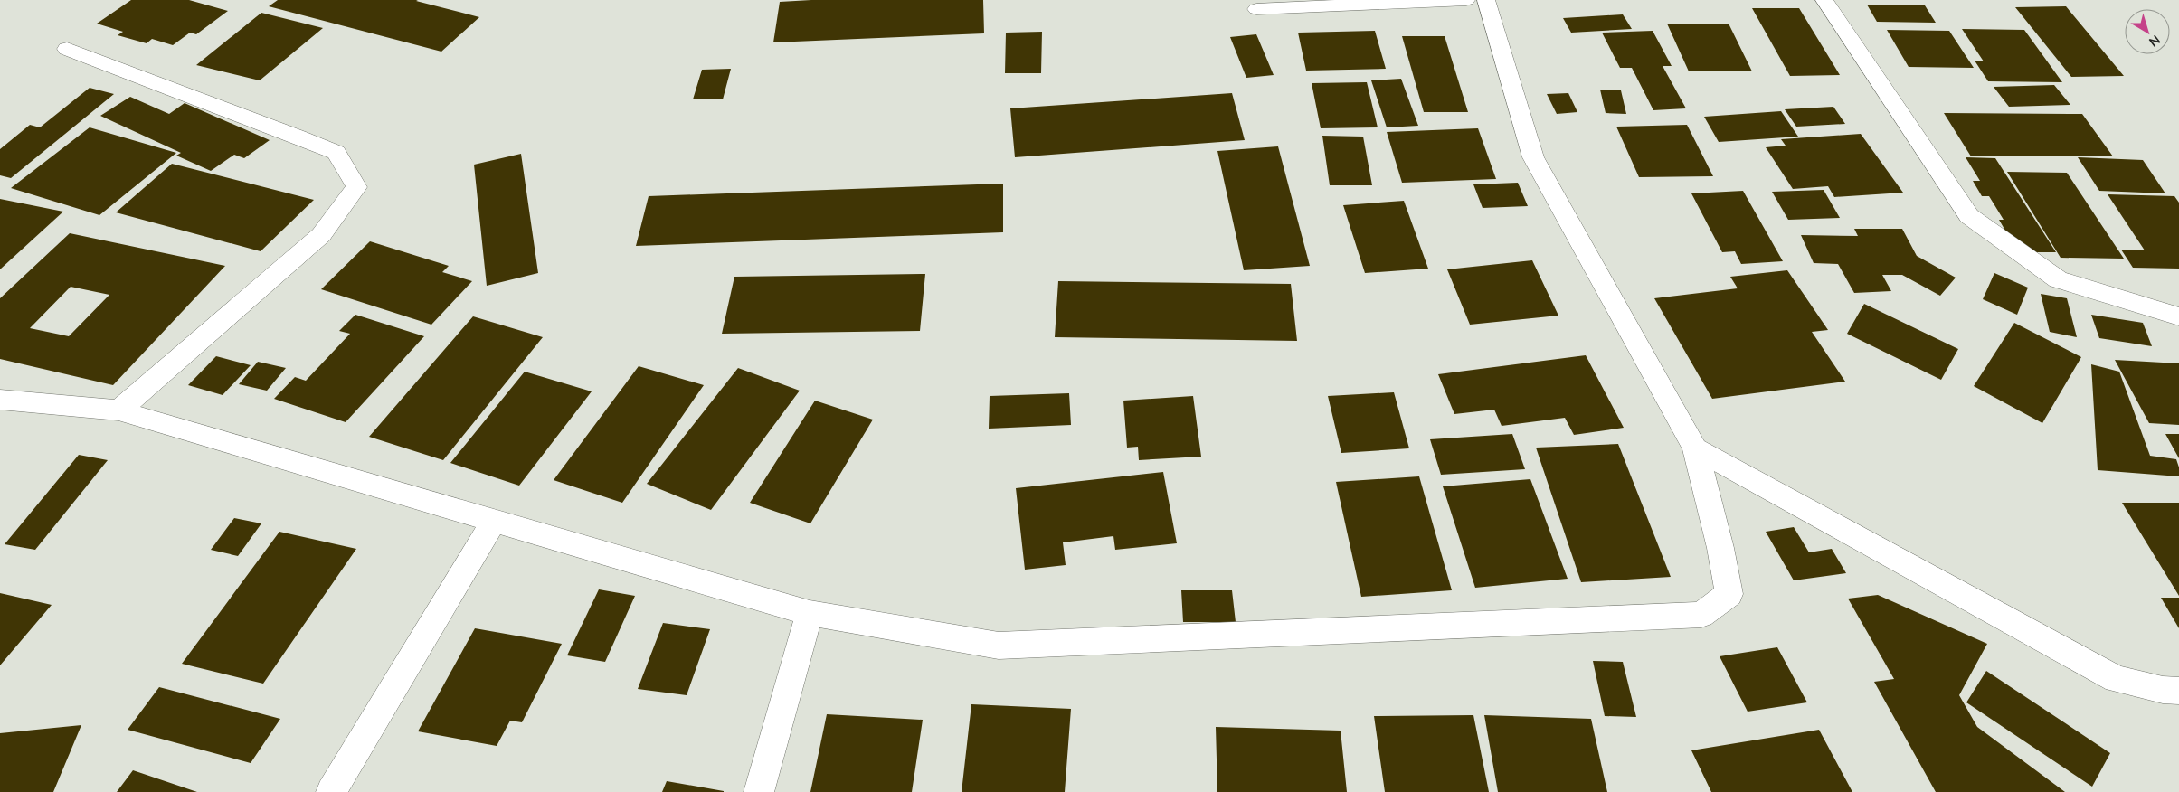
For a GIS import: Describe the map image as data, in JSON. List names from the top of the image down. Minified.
{"north":"bottom right"}
